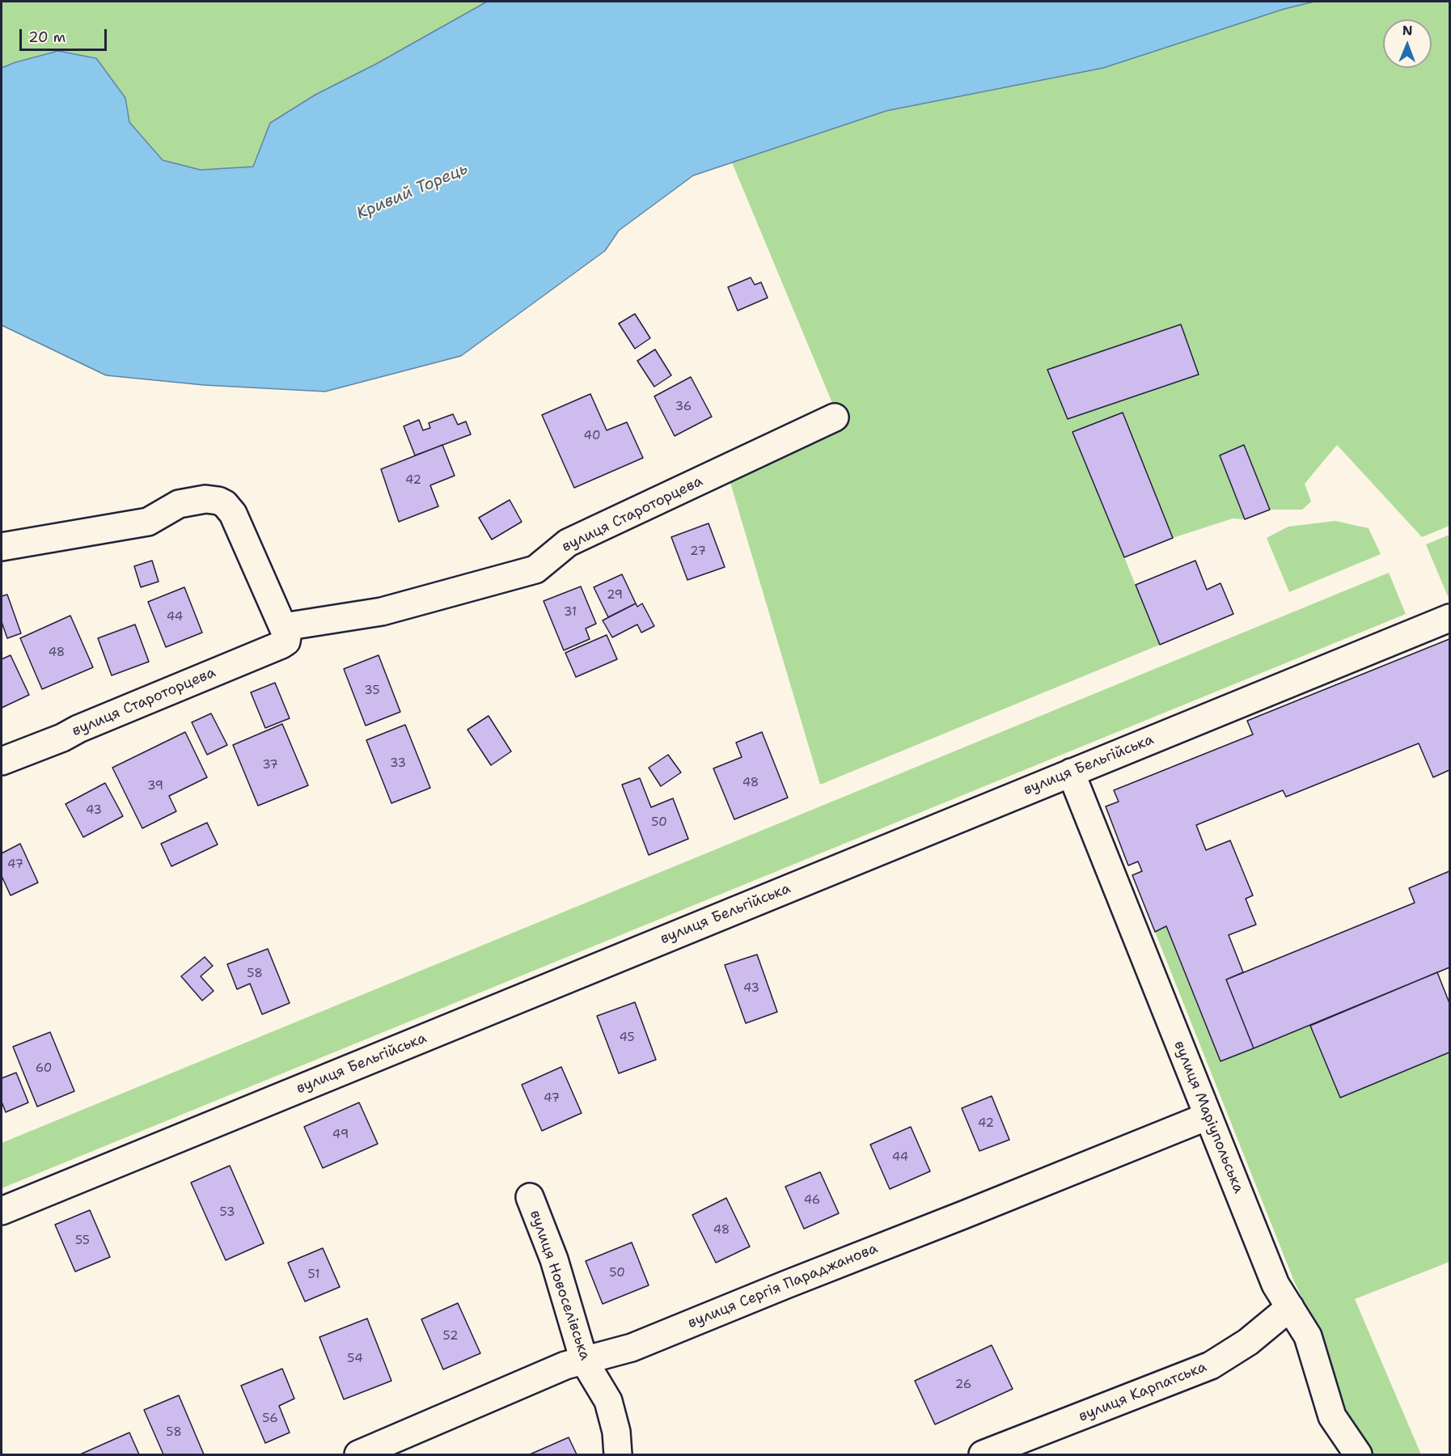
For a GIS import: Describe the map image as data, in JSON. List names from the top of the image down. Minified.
{"streets":{"street":["вулиця Староторцева","вулиця Бельгійська","вулиця Маріупольська","вулиця Новоселівська","вулиця Сергія Параджанова","вулиця Карпатська"]},"crossings":[["вулиця Бельгійська","вулиця Маріупольська"],["вулиця Маріупольська","вулиця Сергія Параджанова"],["вулиця Маріупольська","вулиця Карпатська"],["вулиця Новоселівська","вулиця Сергія Параджанова"]],"water":["Кривий Торець"],"house_numbers":["36","40","42","27","29","31","44","48","35","33","37","48","39","43","50","47","58","43","45","60","47","42","49","44","46","53","48","55","50","51","52","54","26","56","58"],"scale_bar":"20 m","north":"top"}
